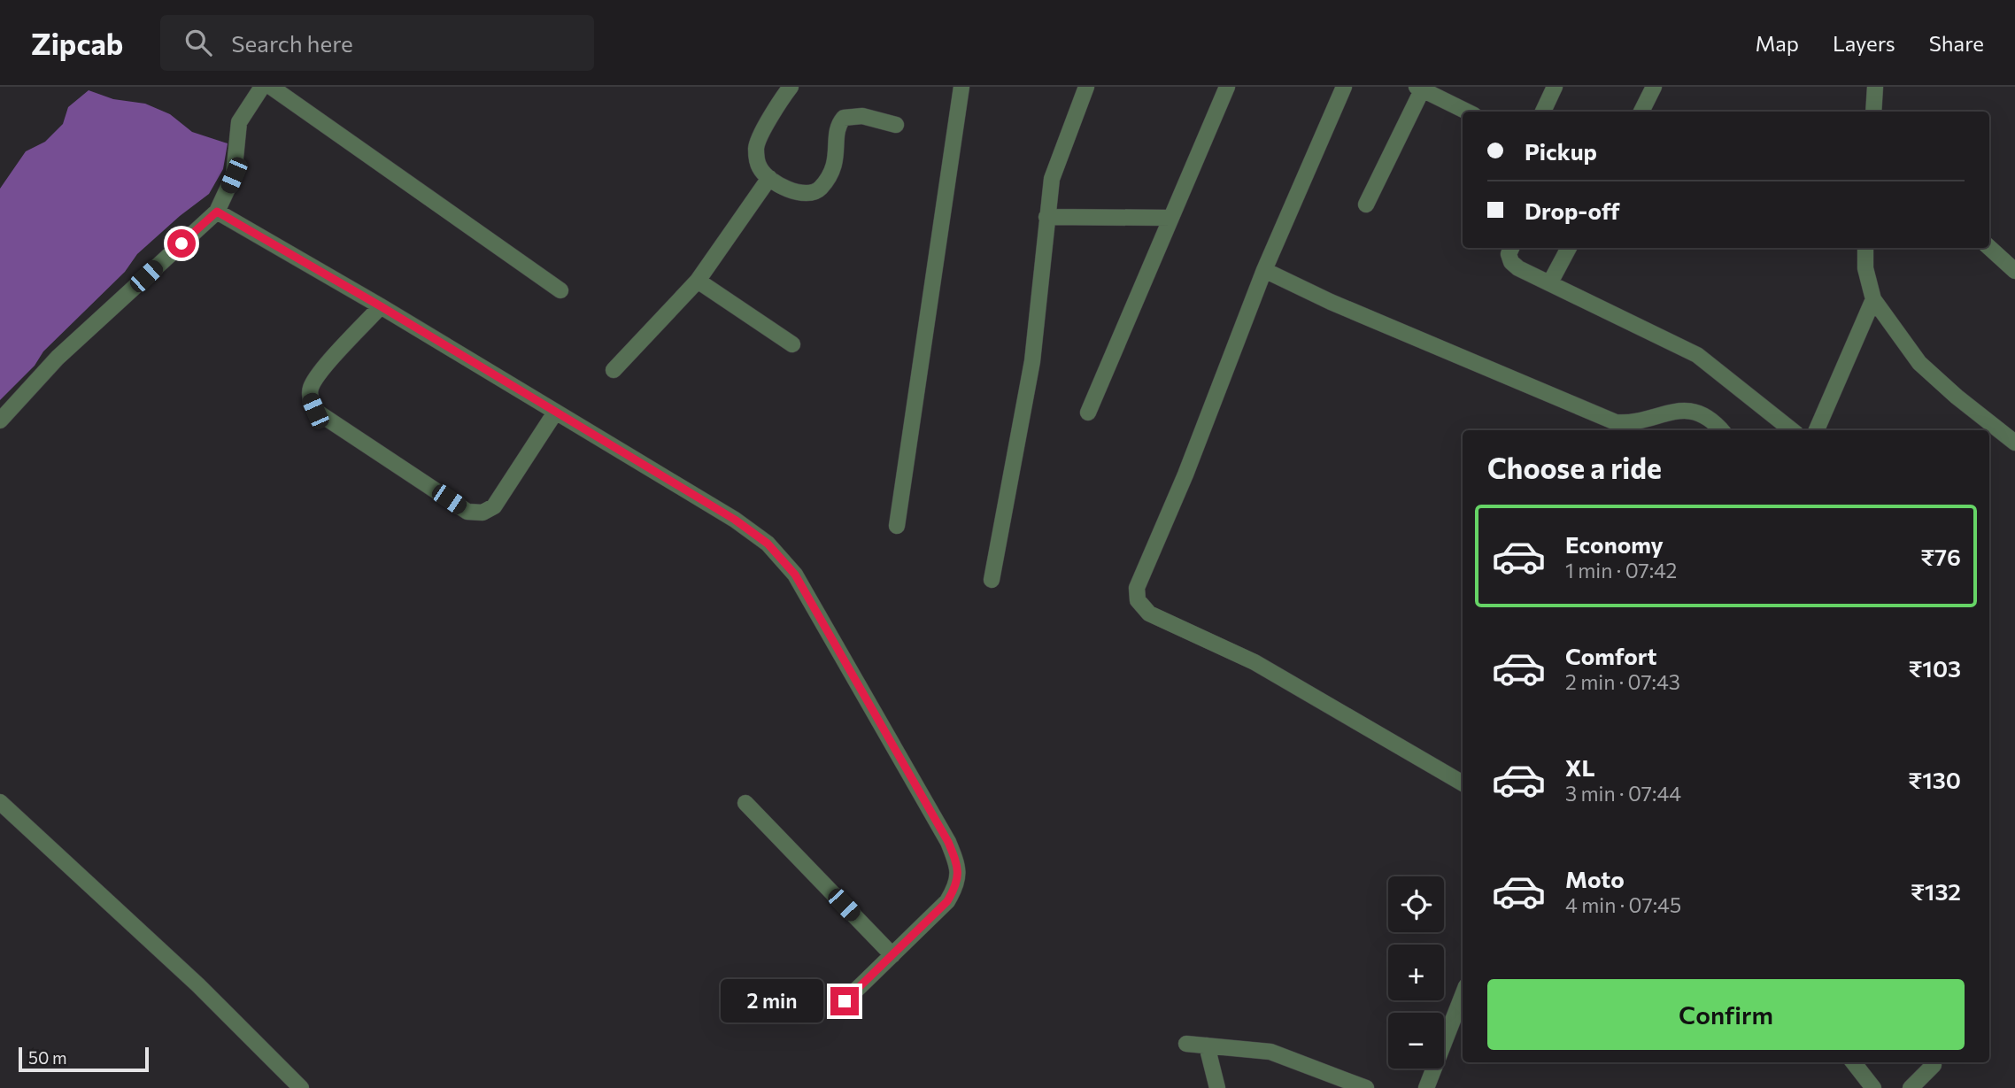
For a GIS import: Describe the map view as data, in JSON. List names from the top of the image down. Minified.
{"scale_bar":"50 m","page":{"header":"Zipcab","search":"Search here","nav":["Map","Layers","Share"],"banner":["Pickup","Drop-off"],"heading":"Choose a ride","list":[{"name":"Economy","note":"1 min · 07:42","value":"₹76"},{"name":"Comfort","note":"2 min · 07:43","value":"₹103"},{"name":"XL","note":"3 min · 07:44","value":"₹130"},{"name":"Moto","note":"4 min · 07:45","value":"₹132"}],"map_buttons":["+","−"],"buttons":"Confirm","bubble":"2 min","scale":"50 m"}}
